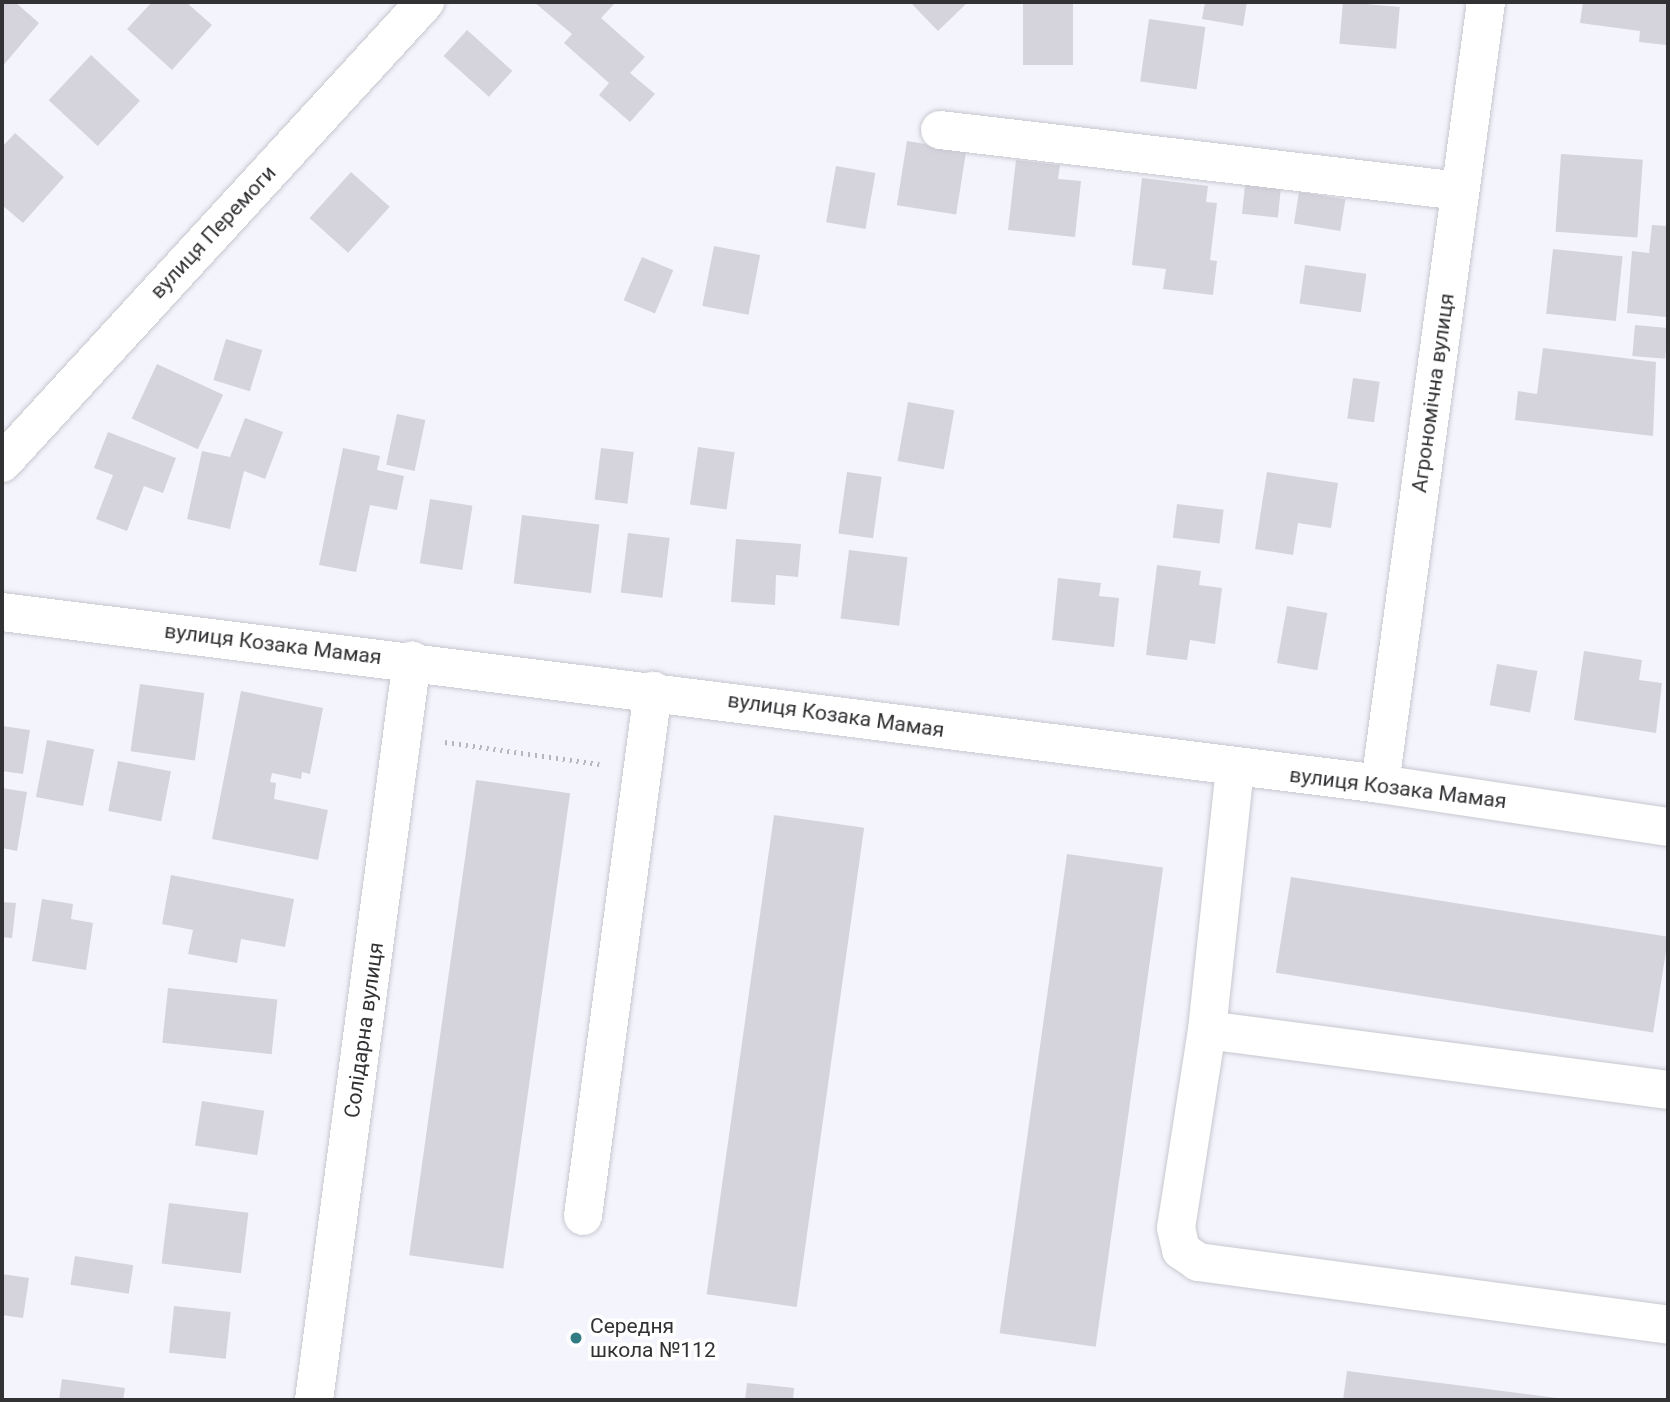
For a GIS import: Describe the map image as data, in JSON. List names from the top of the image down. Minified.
{"streets":{"street":["вулиця Перемоги","Агрономічна вулиця","вулиця Козака Мамая","Солідарна вулиця"]},"crossings":[["Агрономічна вулиця","вулиця Козака Мамая"],["вулиця Козака Мамая","Солідарна вулиця"]],"places":["Середня школа №112"]}
